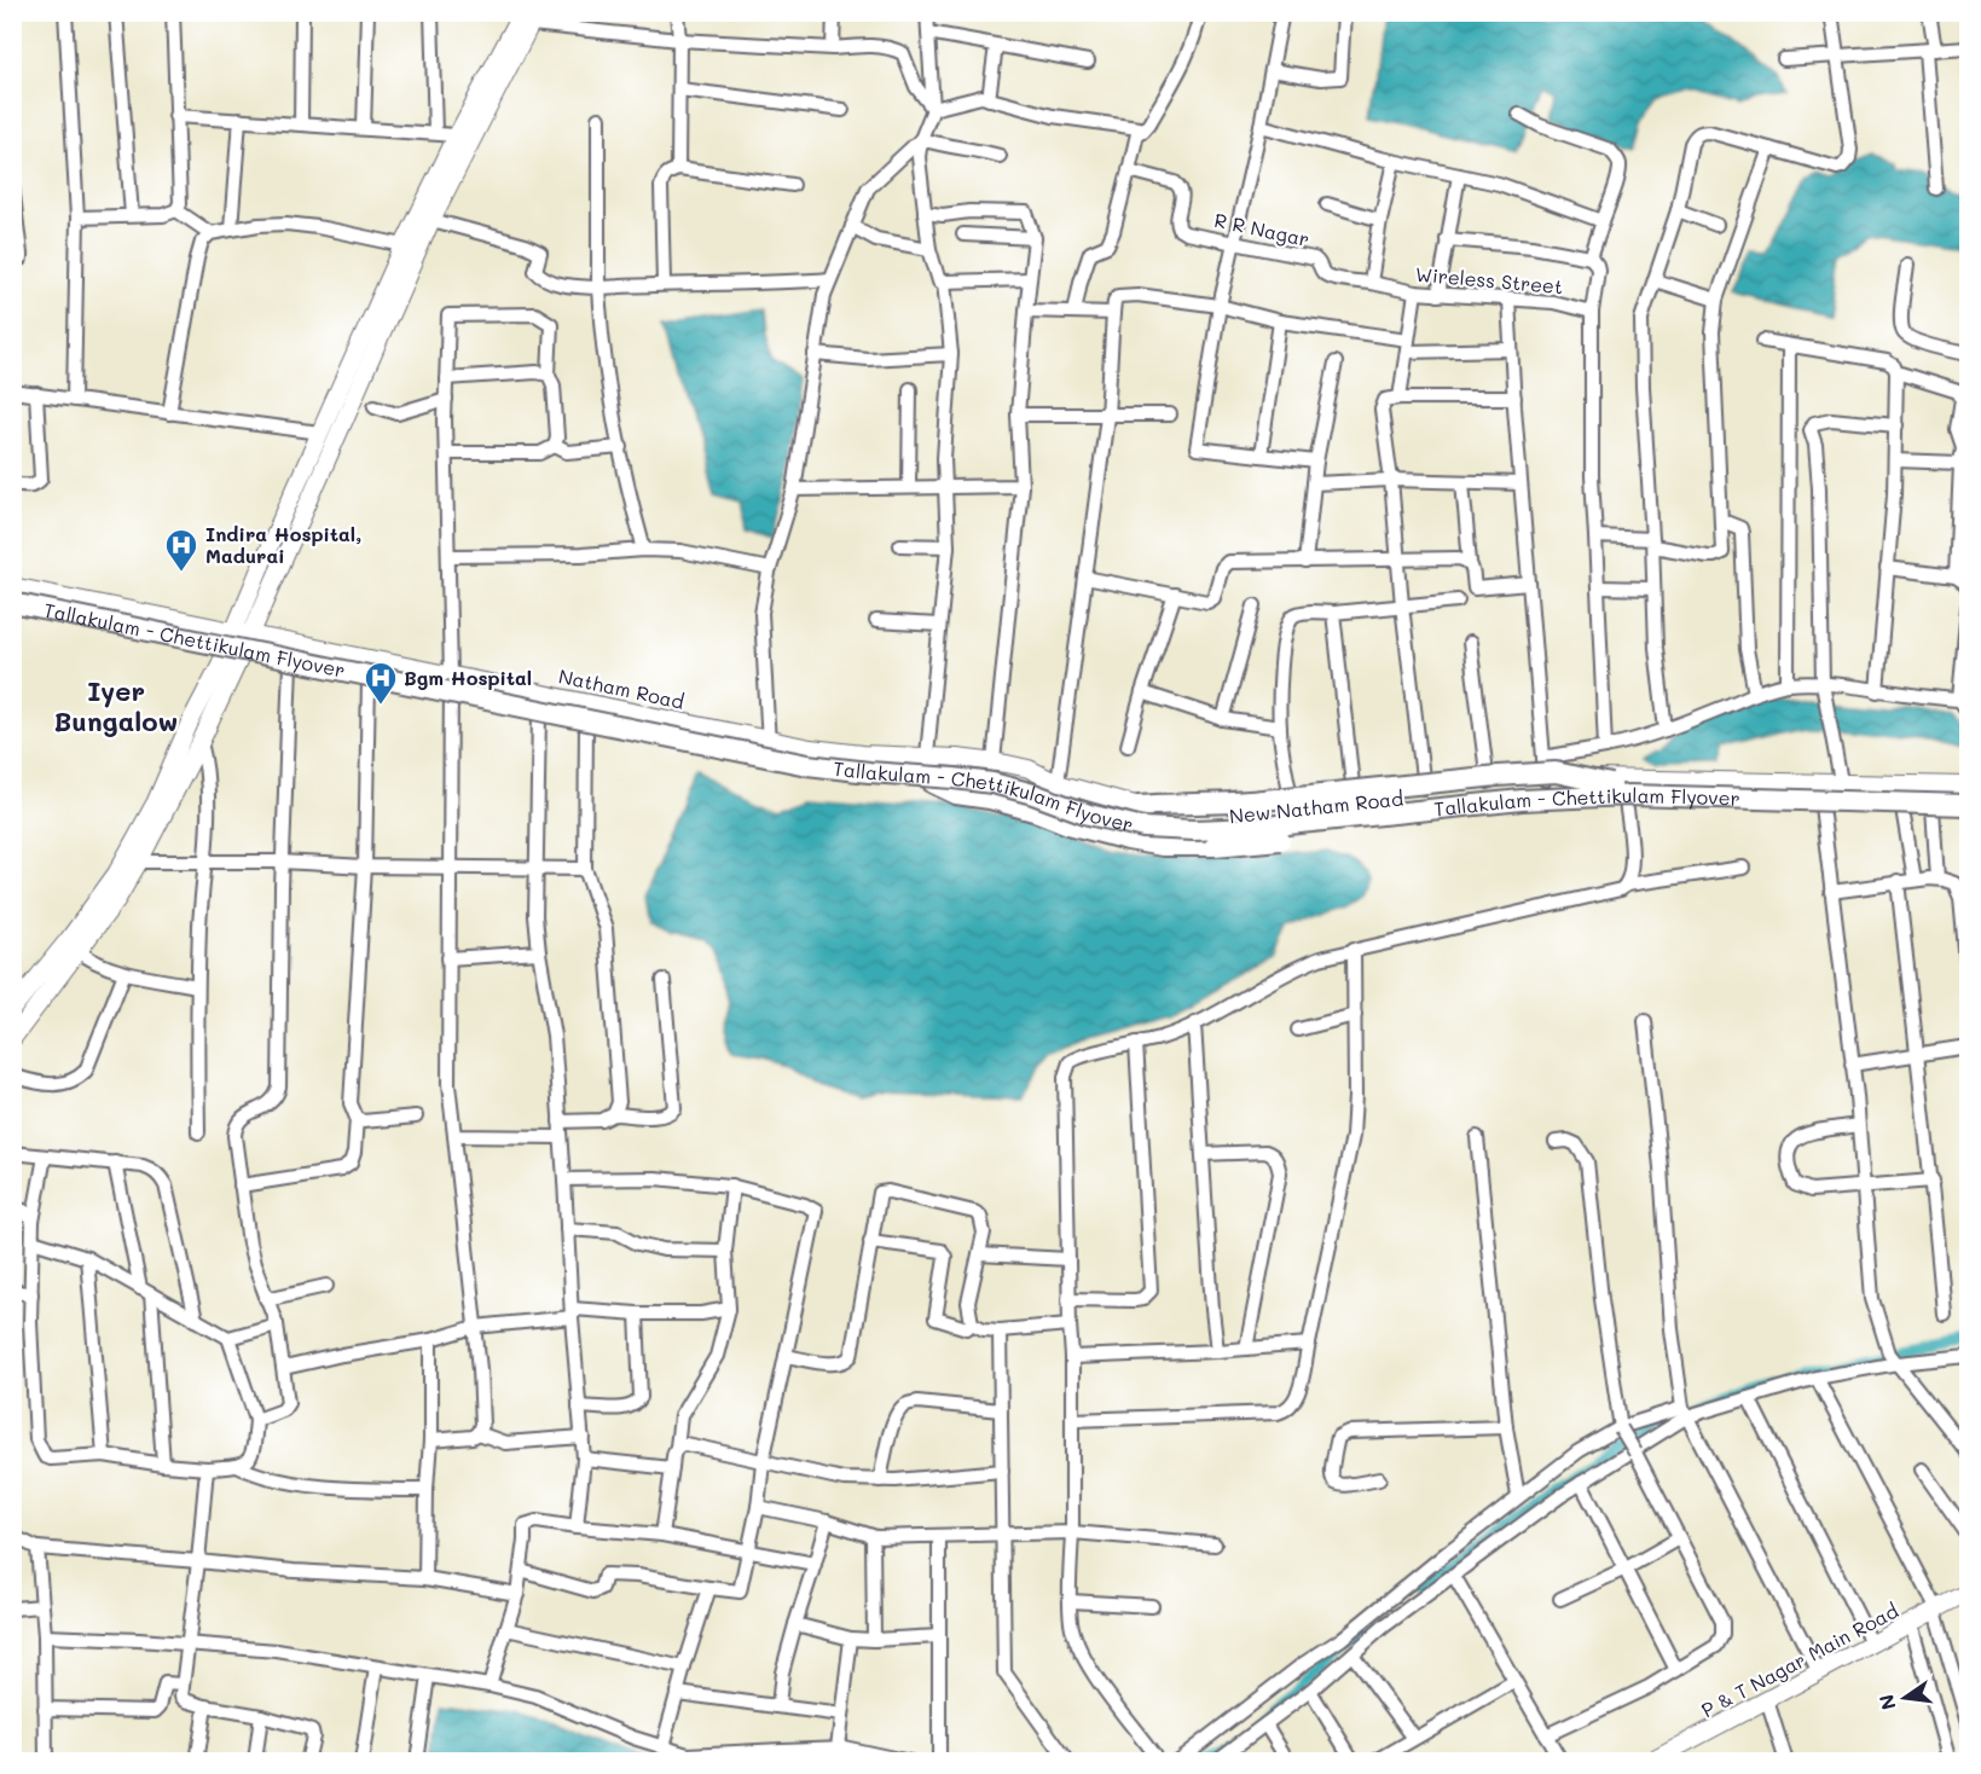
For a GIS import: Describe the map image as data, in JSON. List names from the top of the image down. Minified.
{"streets":{"highway":["Tallakulam - Chettikulam Flyover"],"main road":["Natham Road","New Natham Road","P & T Nagar Main Road"],"street":["R R Nagar","Wireless Street"]},"crossings":[["R R Nagar","Wireless Street"],["Tallakulam - Chettikulam Flyover","Natham Road"],["Tallakulam - Chettikulam Flyover","New Natham Road"],["Natham Road","New Natham Road"]],"districts":["Iyer Bungalow"],"places":{"hospital":["Indira Hospital, Madurai","Bgm Hospital"]},"north":"left"}
